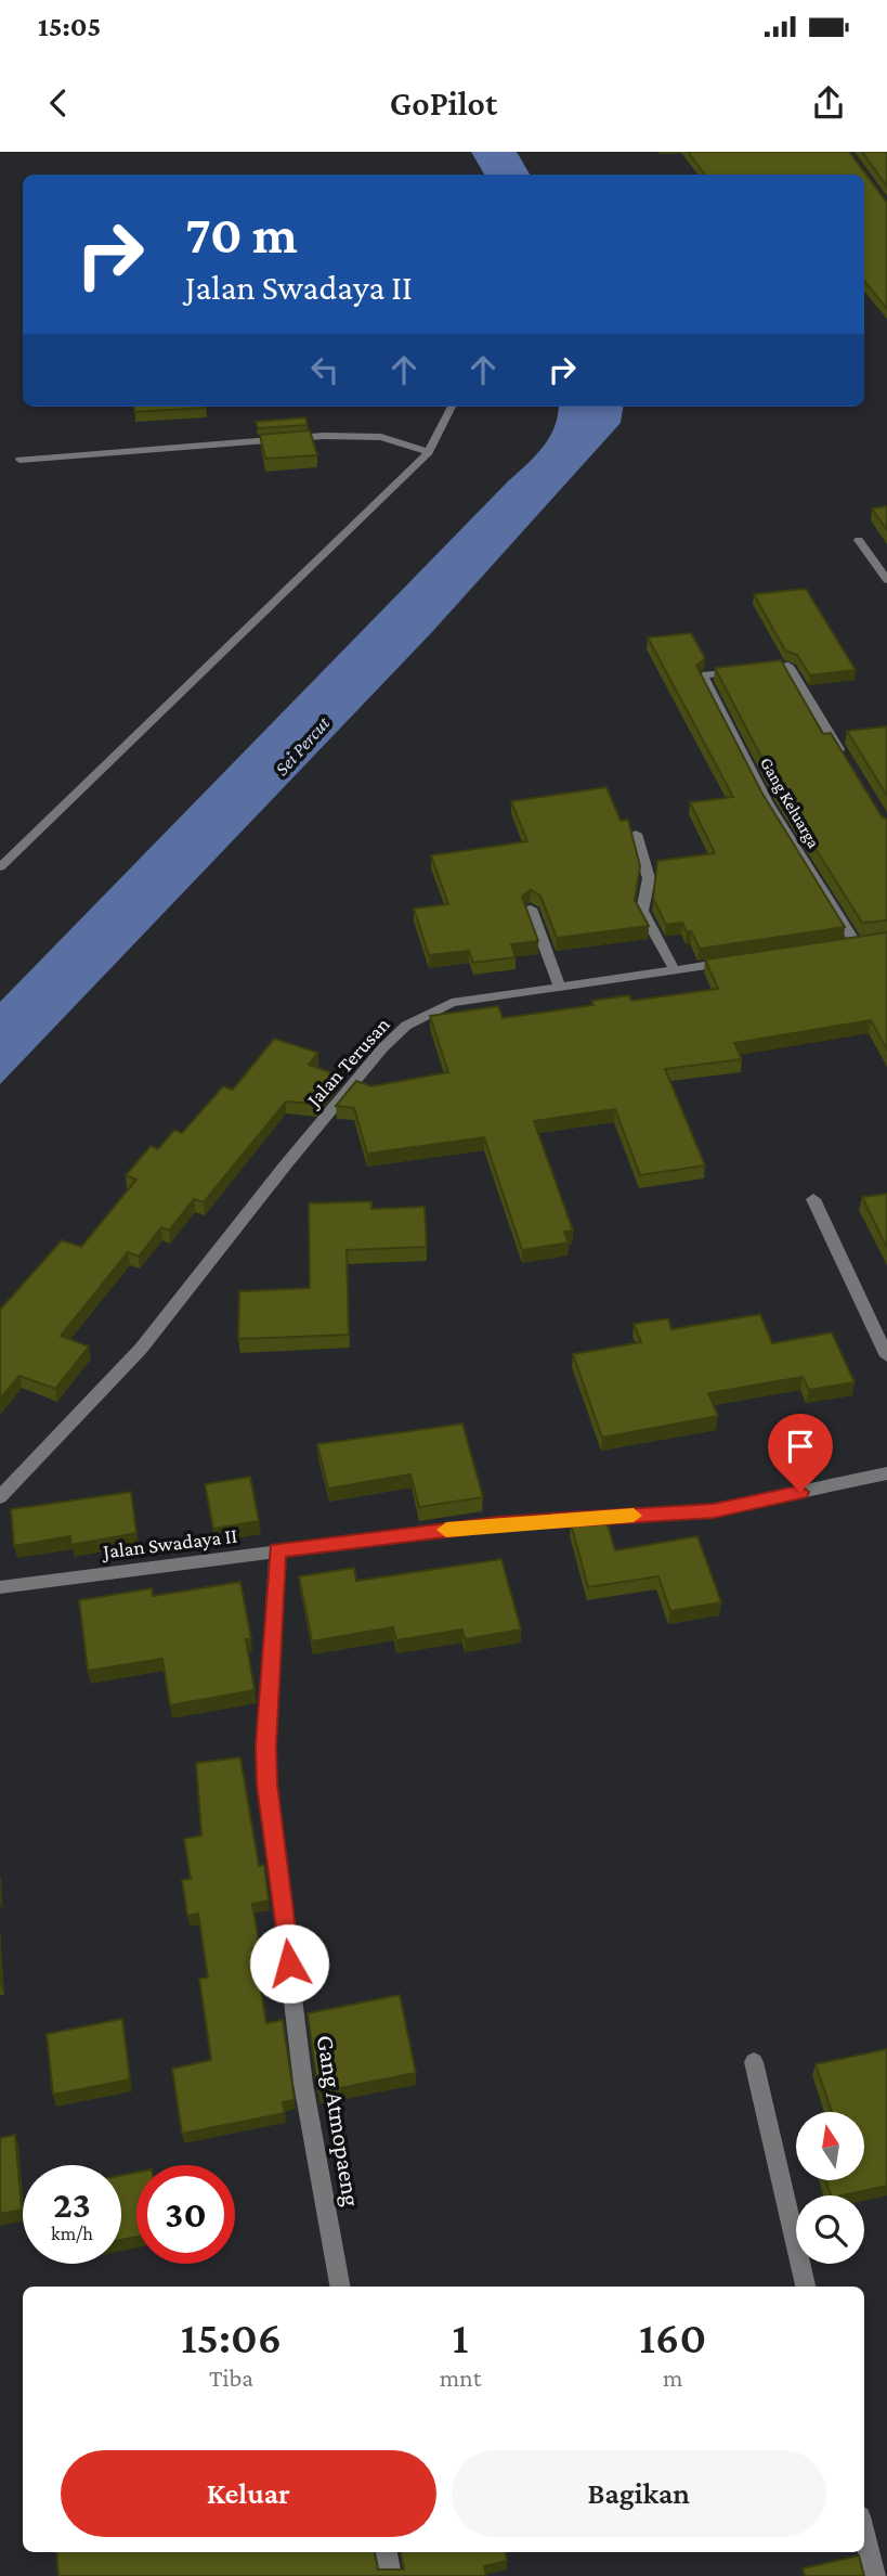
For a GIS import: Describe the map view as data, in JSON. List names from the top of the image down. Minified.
{"streets":{"street":["Gang Keluarga","Jalan Terusan","Jalan Swadaya II","Gang Atmopaeng"]},"crossings":[["Jalan Swadaya II","Gang Atmopaeng"]],"water":["Sei Percut"],"north":"top","page":{"status":"15:05","header":"GoPilot","turn":["70 m","Jalan Swadaya II"],"speed":"23 km/h","limit":"30","eta":["15:06","Tiba","1","mnt","160","m"],"buttons":["Keluar","Bagikan"]}}
